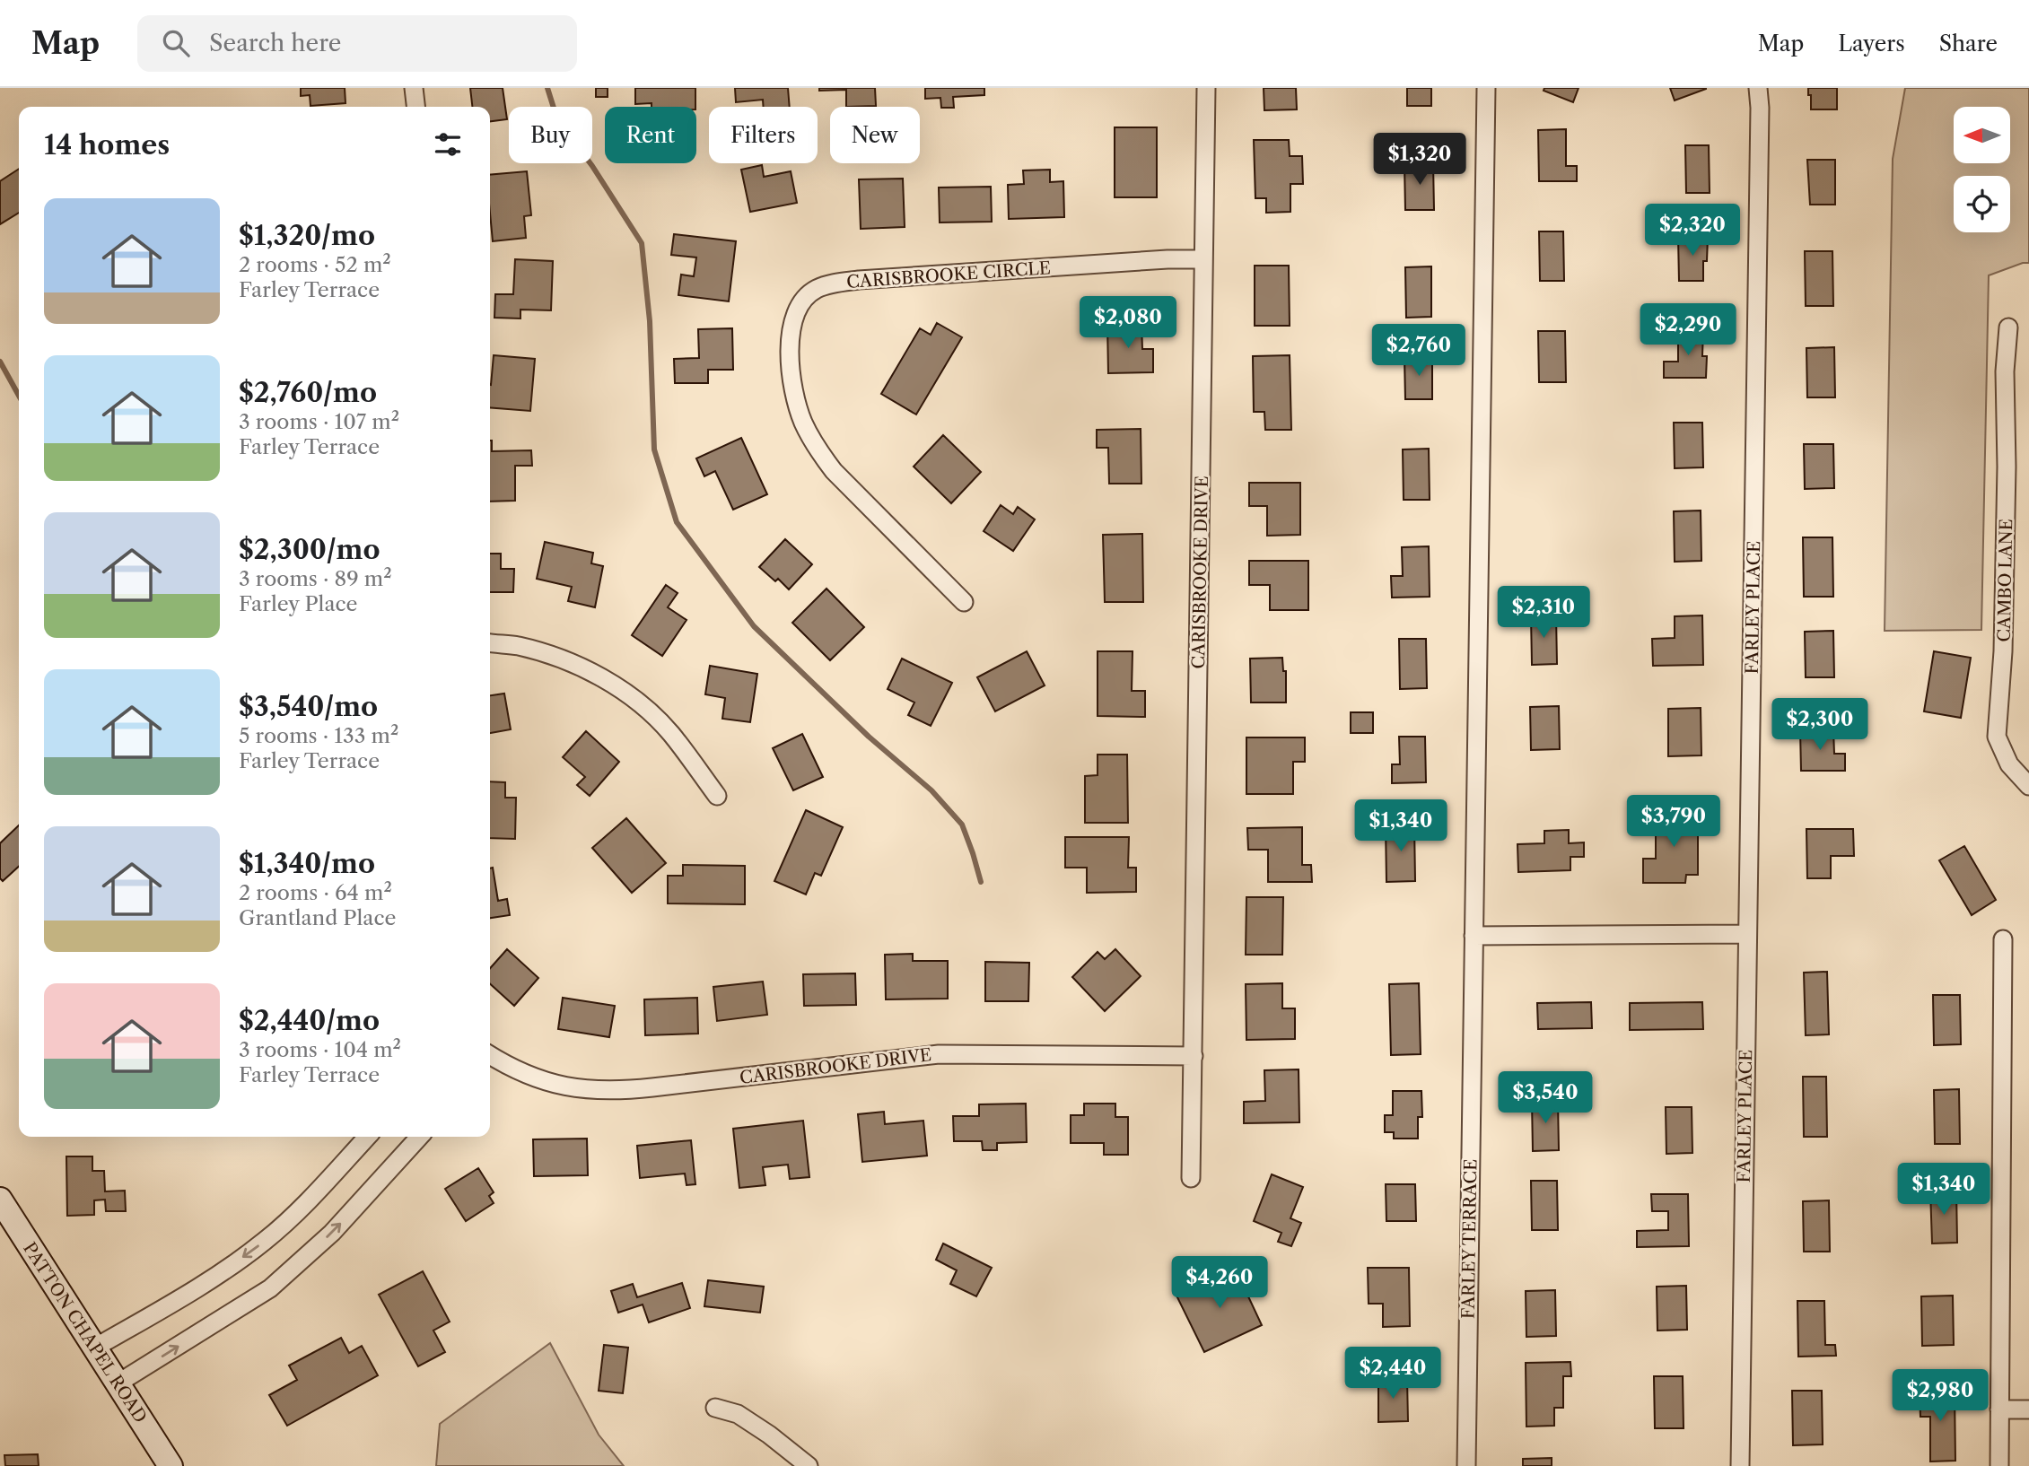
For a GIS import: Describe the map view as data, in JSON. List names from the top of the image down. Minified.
{"streets":{"street":["CARISBROOKE CIRCLE","CARISBROOKE DRIVE","CAMBO LANE","FARLEY PLACE","FARLEY TERRACE","PATTON CHAPEL ROAD"]},"crossings":[["CARISBROOKE CIRCLE","CARISBROOKE DRIVE"]],"north":"left","page":{"header":"Map","search":"Search here","nav":["Map","Layers","Share"],"chip":["Buy","Rent","Filters","New"],"heading":"14 homes","price":["$1,320","$2,320","$2,080","$2,290","$2,760","$2,310","$2,300","$3,790","$1,340","$3,540","$1,340","$4,260","$2,440","$2,980"],"list":[{"name":"$1,320/mo","note":"2 rooms · 52 m² · Farley Terrace"},{"name":"$2,760/mo","note":"3 rooms · 107 m² · Farley Terrace"},{"name":"$2,300/mo","note":"3 rooms · 89 m² · Farley Place"},{"name":"$3,540/mo","note":"5 rooms · 133 m² · Farley Terrace"},{"name":"$1,340/mo","note":"2 rooms · 64 m² · Grantland Place"},{"name":"$2,440/mo","note":"3 rooms · 104 m² · Farley Terrace"}]}}
